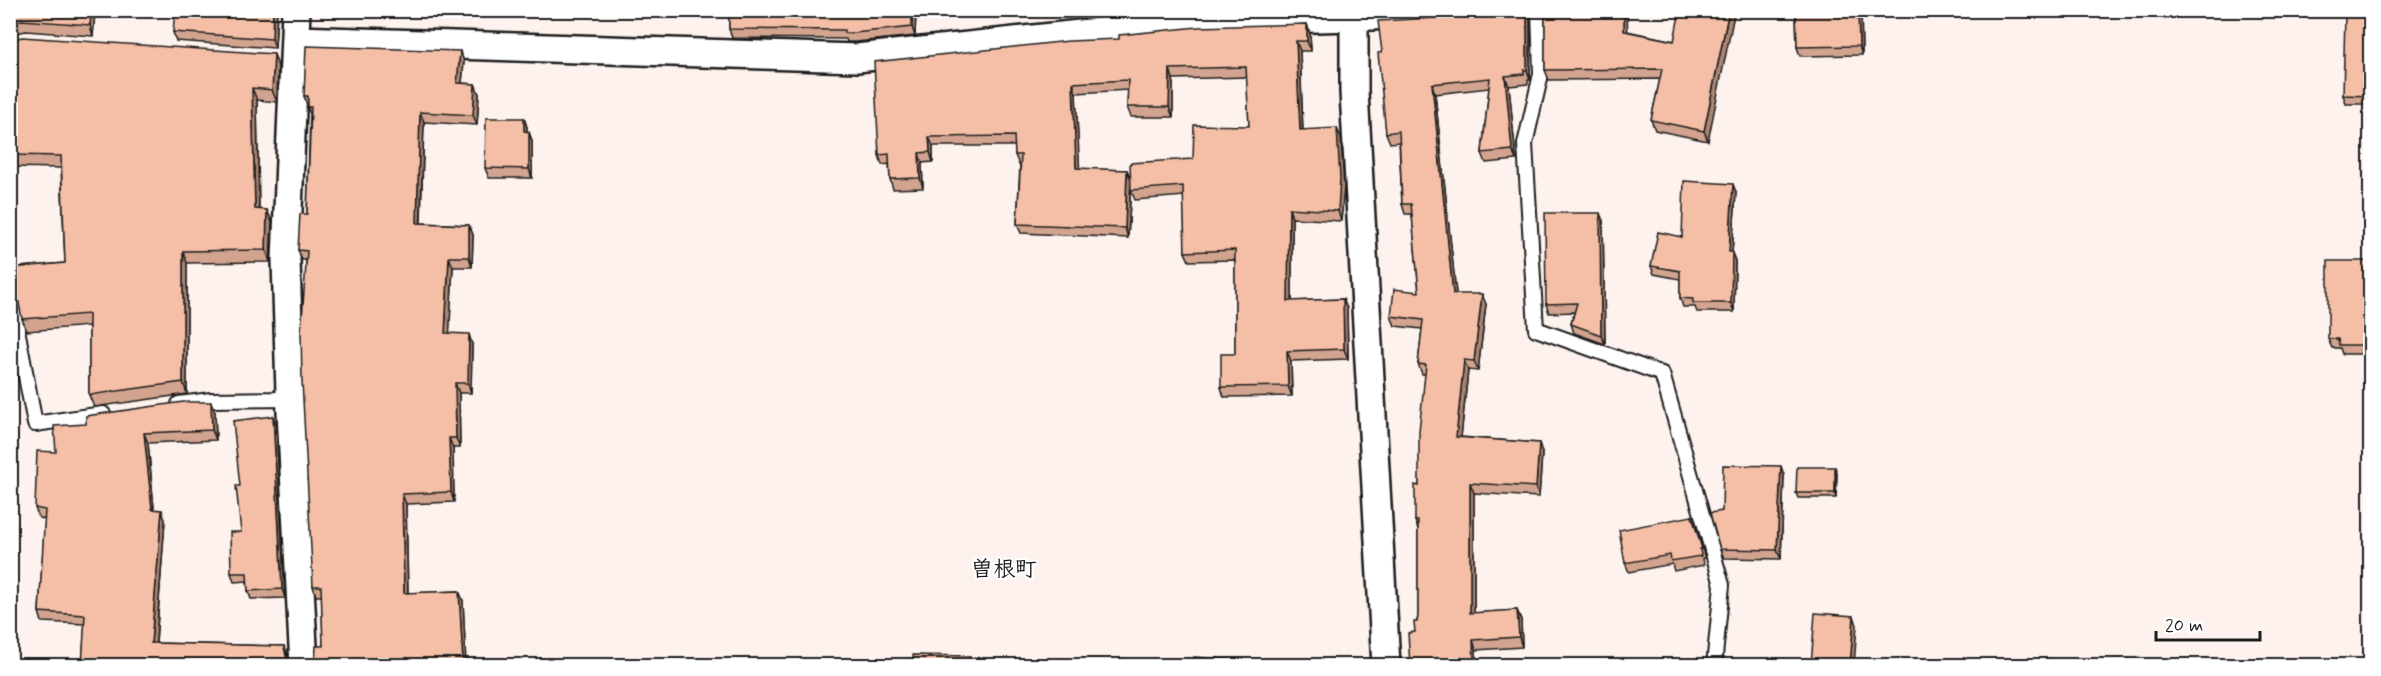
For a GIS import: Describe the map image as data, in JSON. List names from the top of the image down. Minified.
{"districts":["曽根町"],"scale_bar":"20 m"}
